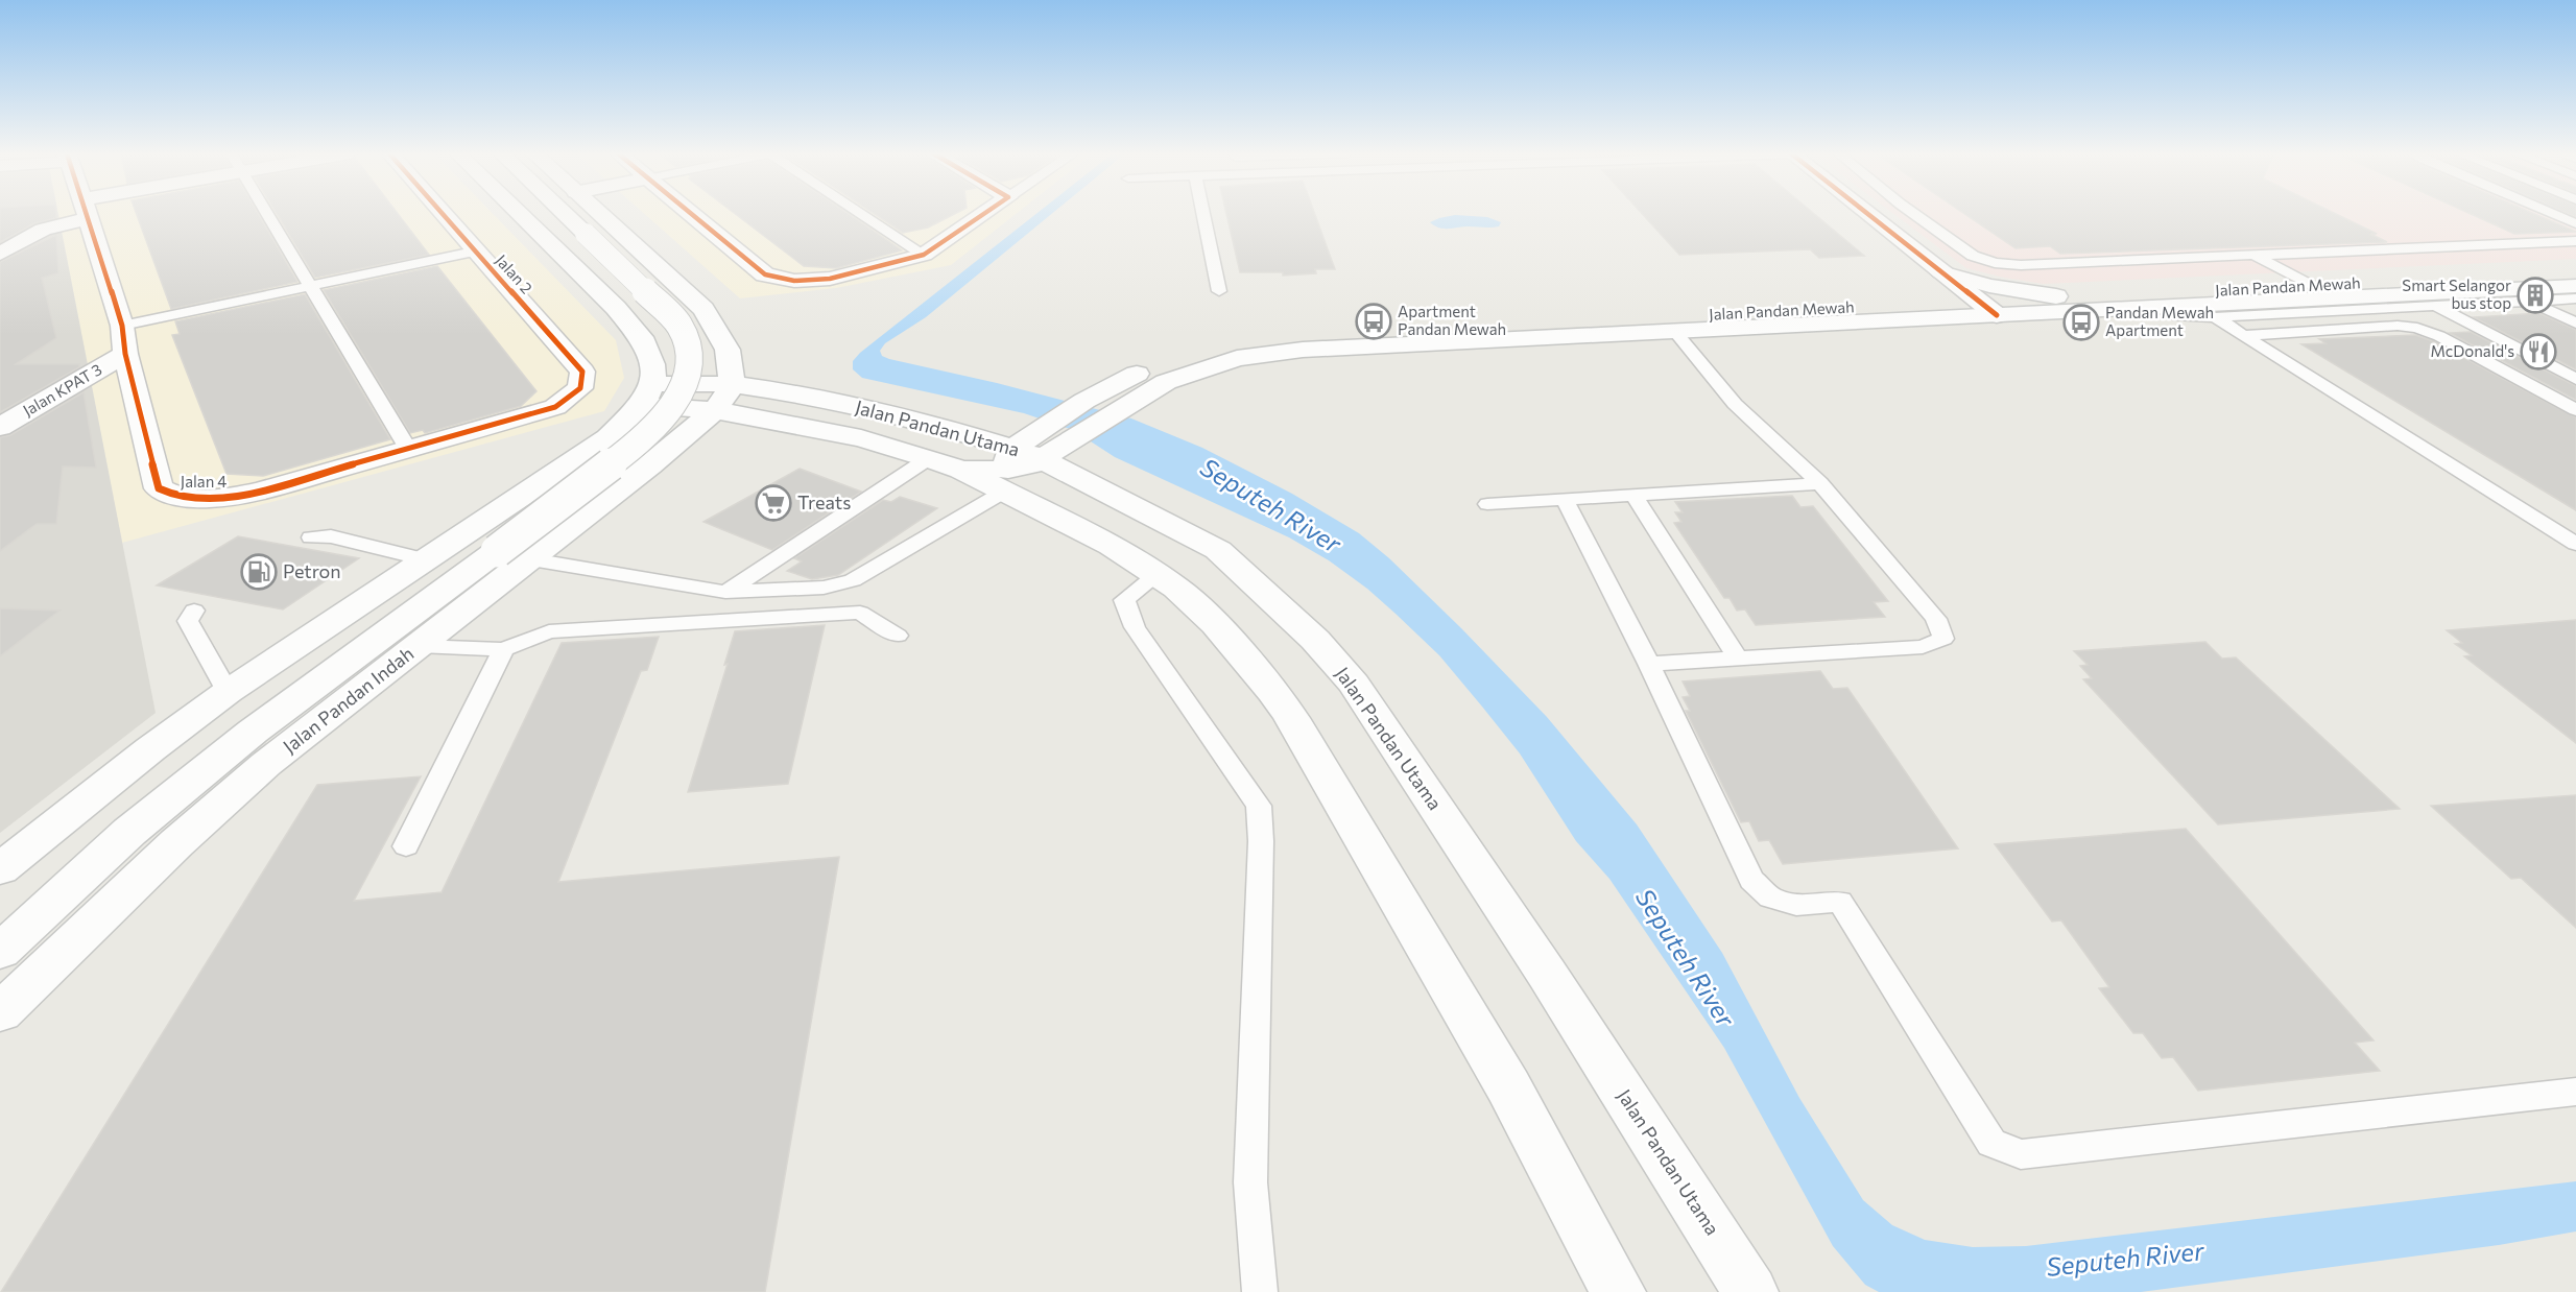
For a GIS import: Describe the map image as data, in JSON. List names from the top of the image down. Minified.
{"streets":{"main road":["Jalan 2","Jalan Pandan Mewah","Jalan KPAT 3","Jalan Pandan Utama","Jalan 4","Jalan Pandan Indah"]},"crossings":[["Jalan 2","Jalan 4"],["Jalan Pandan Mewah","Jalan Pandan Utama"],["Jalan KPAT 3","Jalan 4"],["Jalan Pandan Utama","Jalan Pandan Indah"]],"water":["Seputeh River"],"places":{"building":["Smart Selangor bus stop"],"bus stop":["Apartment Pandan Mewah","Pandan Mewah Apartment"],"restaurant":["McDonald's"],"supermarket":["Treats"],"fuel station":["Petron"]}}
